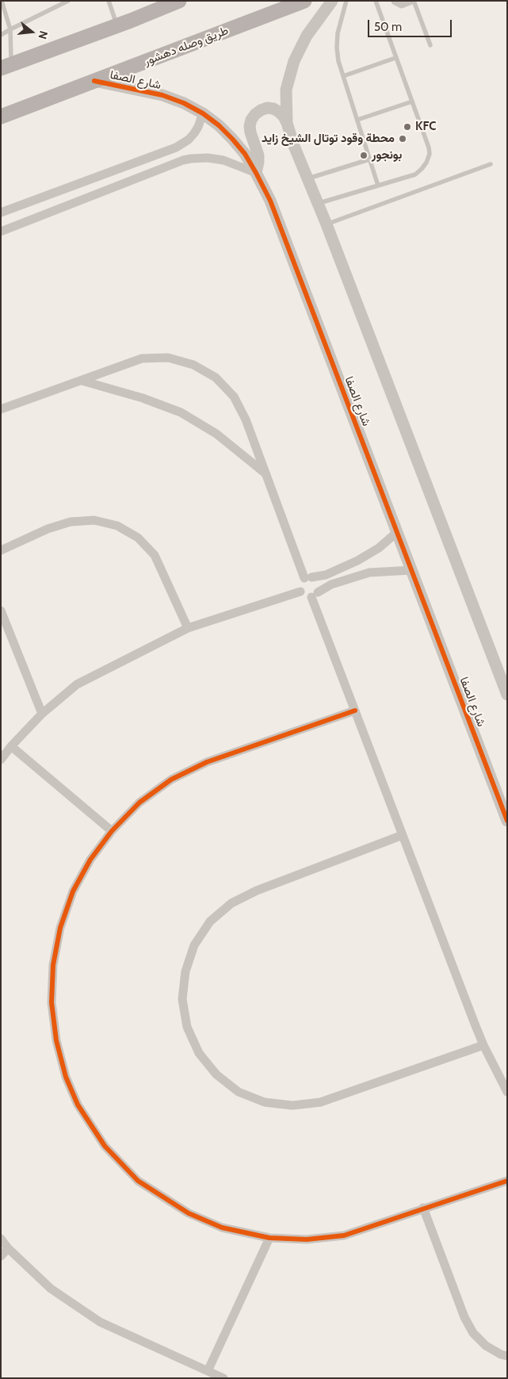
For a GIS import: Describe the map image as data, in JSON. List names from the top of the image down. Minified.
{"streets":{"main road":["طريق وصله دهشور"],"street":["شارع الصفا"]},"crossings":[["طريق وصله دهشور","شارع الصفا"]],"places":["KFC","محطة وقود توتال الشيخ زايد","بونجور"],"scale_bar":"50 m","north":"right"}
